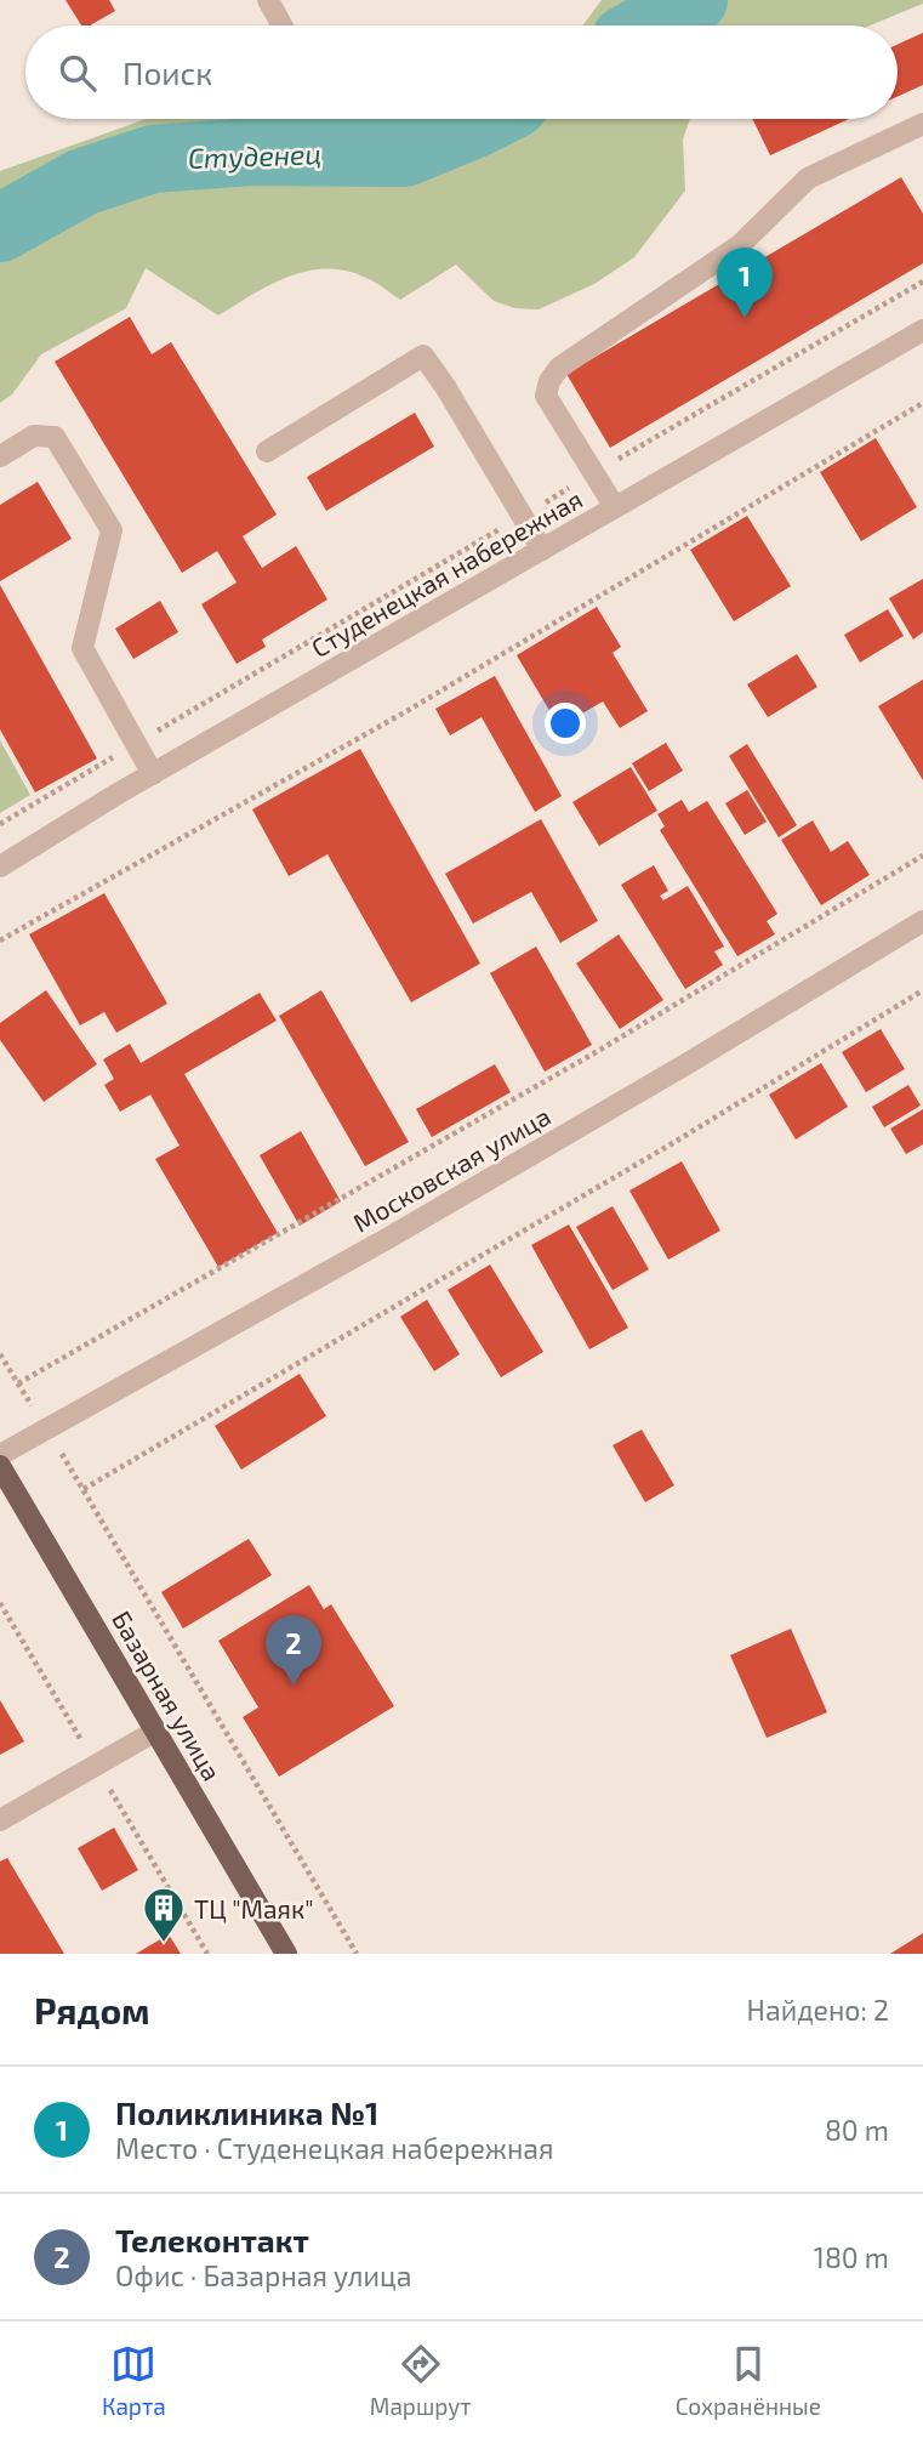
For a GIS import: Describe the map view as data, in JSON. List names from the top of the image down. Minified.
{"streets":{"main road":["Базарная улица"],"street":["Студенецкая набережная","Московская улица"]},"water":["Студенец"],"places":{"building":["ТЦ \"Маяк\""]},"page":{"search":"Поиск","pins":["1","2"],"heading":["Рядом","Найдено: 2"],"list":[{"mark":"1","name":"Поликлиника №1","note":"Место · Студенецкая набережная","value":"80 m"},{"mark":"2","name":"Телеконтакт","note":"Офис · Базарная улица","value":"180 m"}],"nav":["Карта","Маршрут","Сохранённые"]}}
